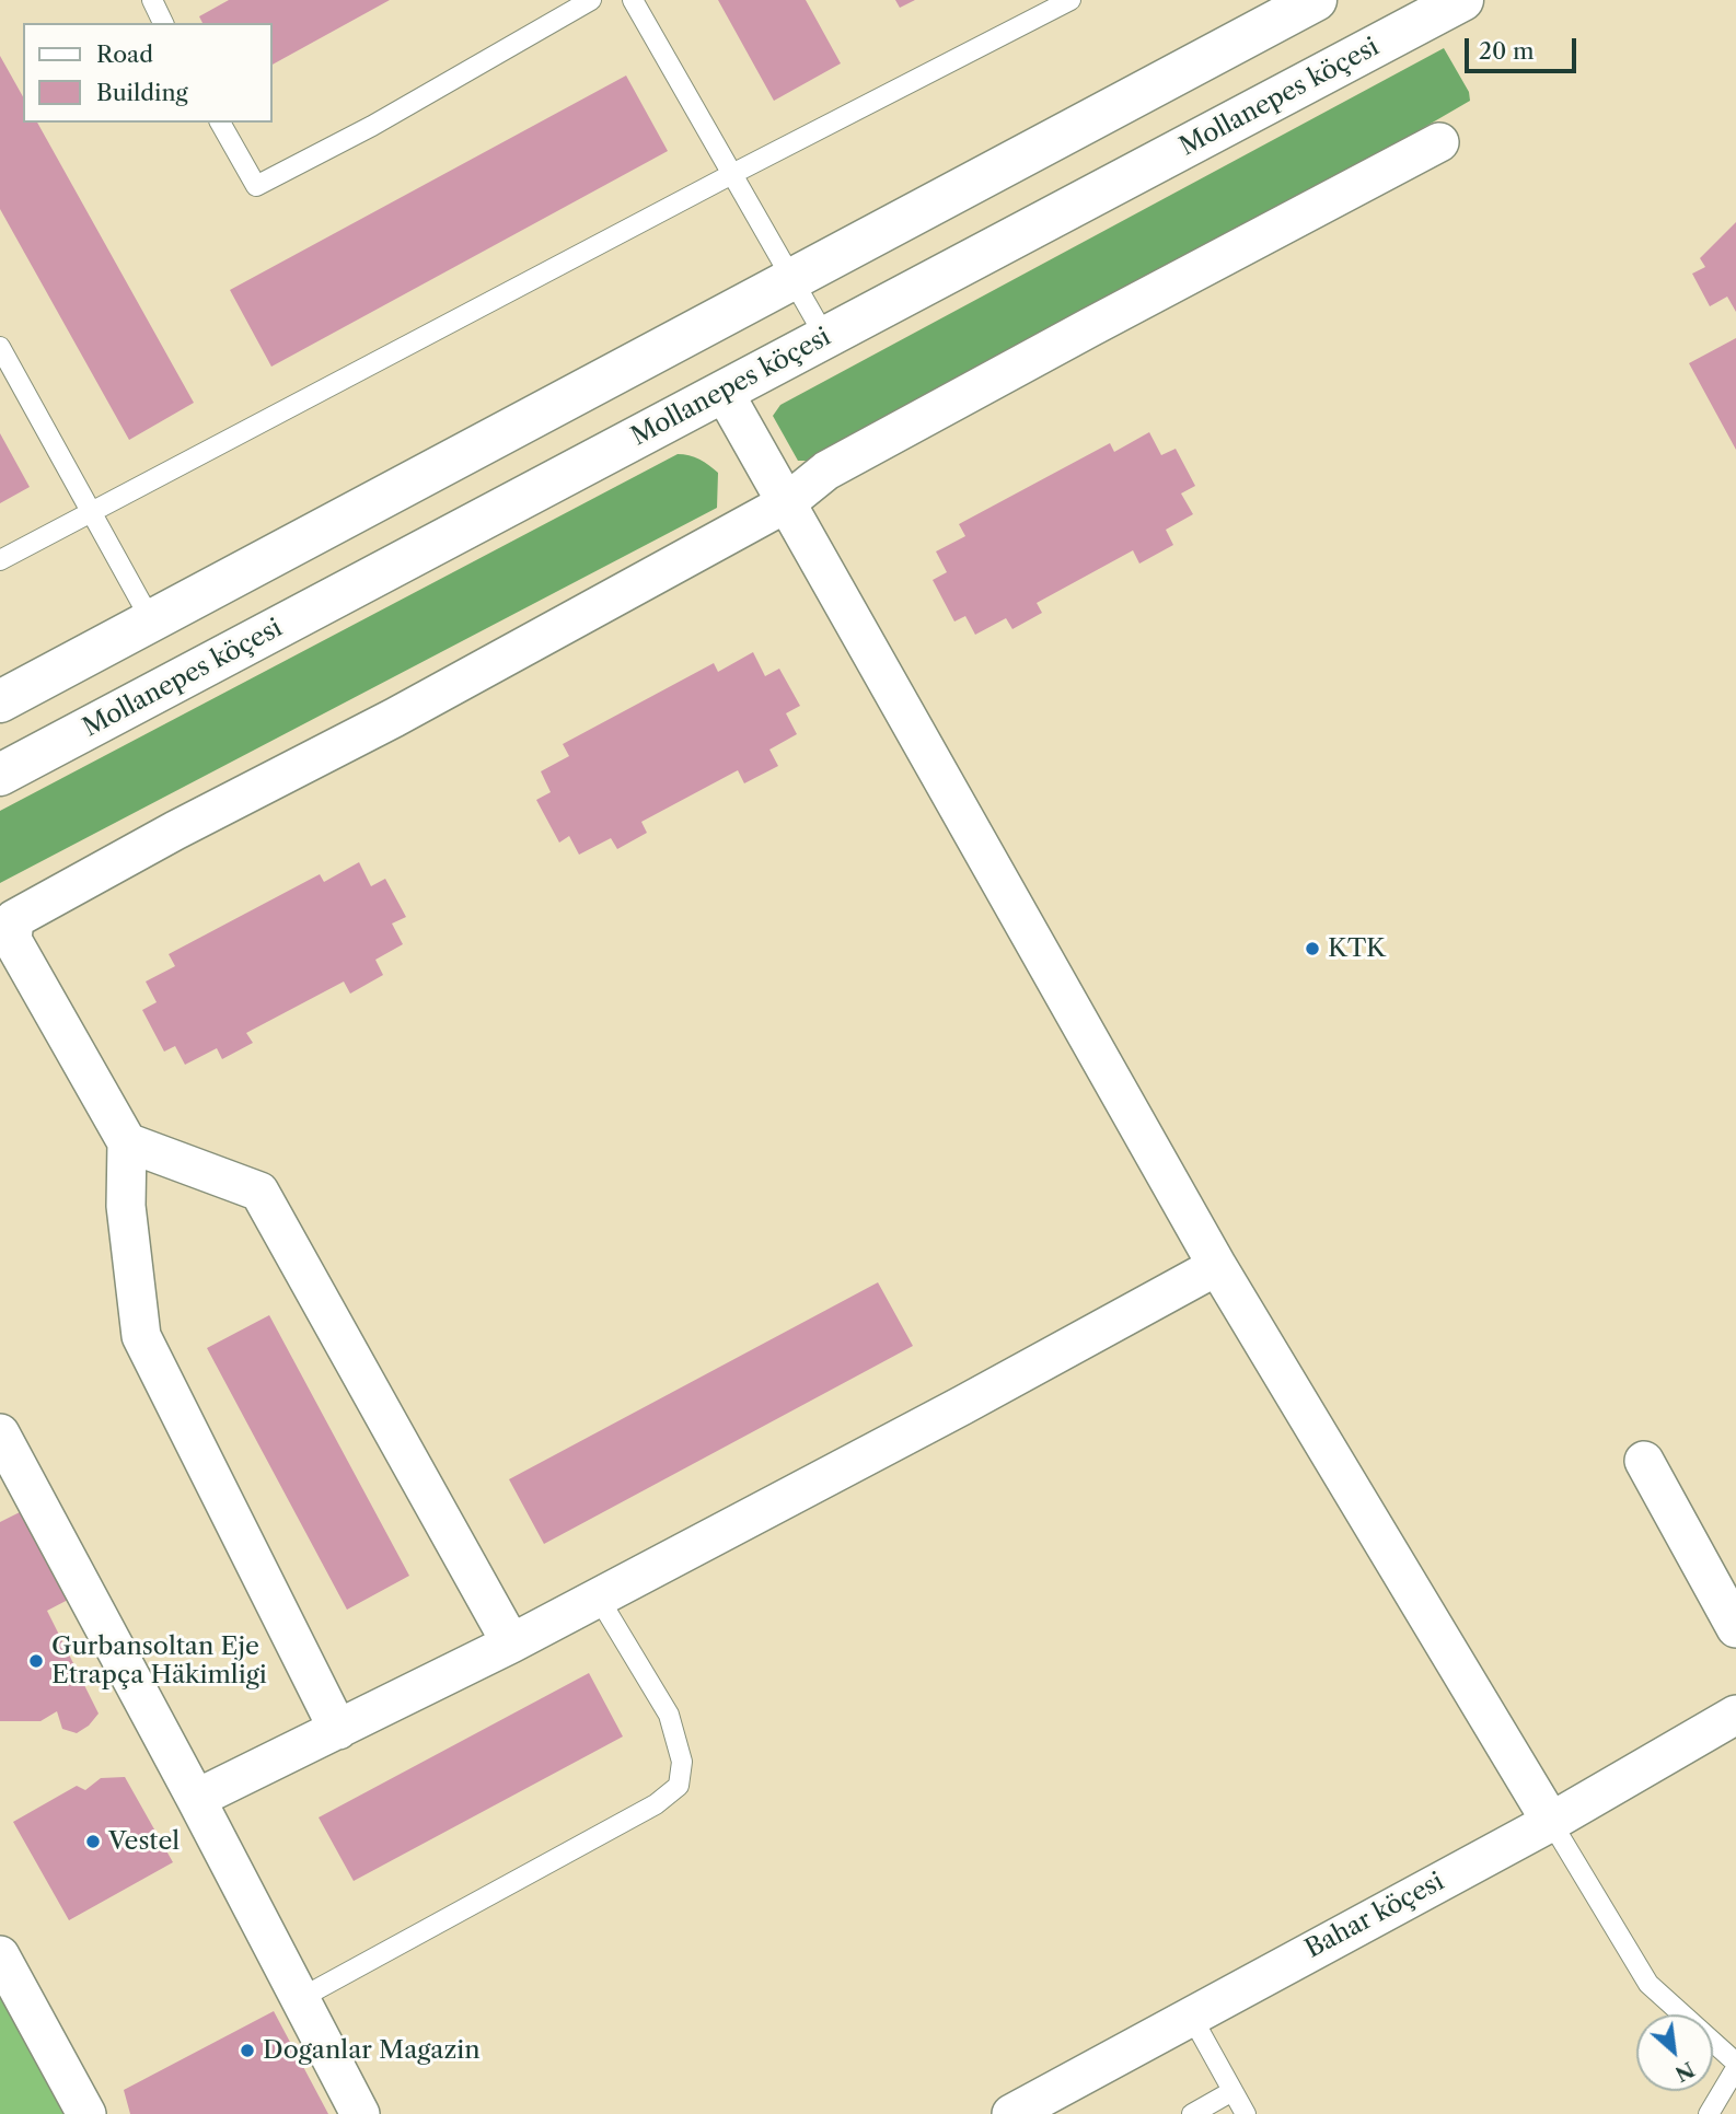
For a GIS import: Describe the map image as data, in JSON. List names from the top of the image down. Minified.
{"streets":{"street":["Mollanepes köçesi","Bahar köçesi"]},"places":["KTK","Gurbansoltan Eje Etrapça Häkimligi","Vestel","Doganlar Magazin"],"legend":["Road","Building"],"scale_bar":"20 m","north":"bottom right"}
